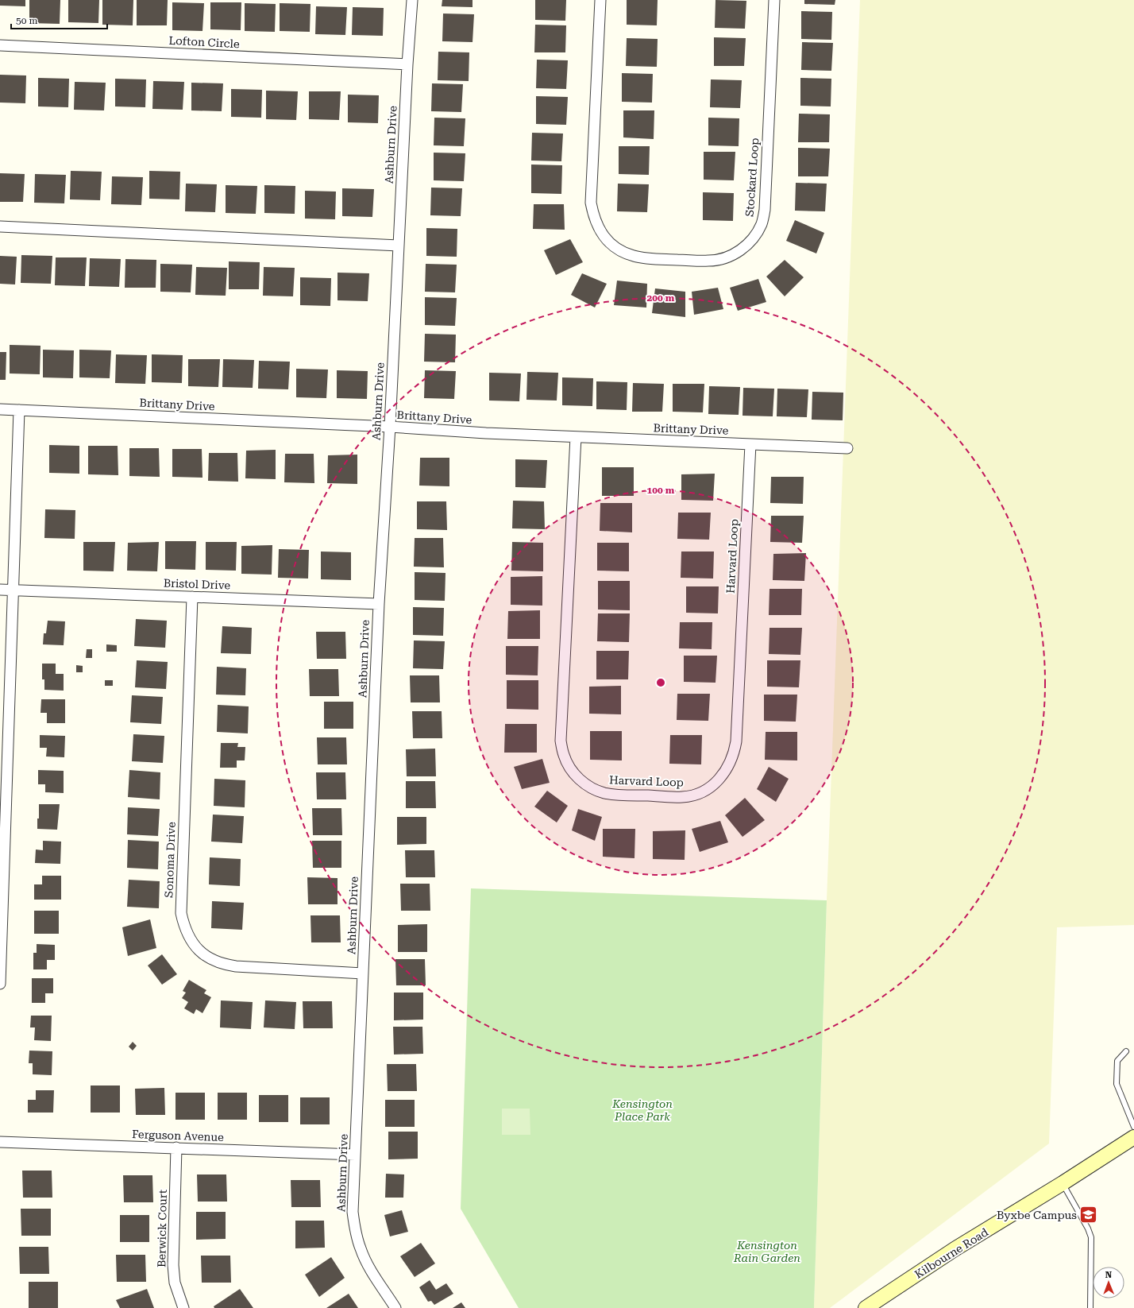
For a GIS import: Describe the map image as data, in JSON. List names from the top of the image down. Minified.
{"streets":{"main road":["Kilbourne Road"],"street":["Lofton Circle","Ashburn Drive","Stockard Loop","Brittany Drive","Harvard Loop","Bristol Drive","Sonoma Drive","Ferguson Avenue","Berwick Court"]},"crossings":[["Lofton Circle","Ashburn Drive"],["Ashburn Drive","Brittany Drive"],["Ashburn Drive","Bristol Drive"],["Ashburn Drive","Sonoma Drive"],["Ashburn Drive","Ferguson Avenue"],["Brittany Drive","Harvard Loop"],["Bristol Drive","Sonoma Drive"],["Ferguson Avenue","Berwick Court"]],"parks":["Kensington Place Park","Kensington Rain Garden"],"places":{"school or university":["Byxbe Campus"]},"scale_bar":"50 m","north":"top","rings":["200 m","100 m"]}
